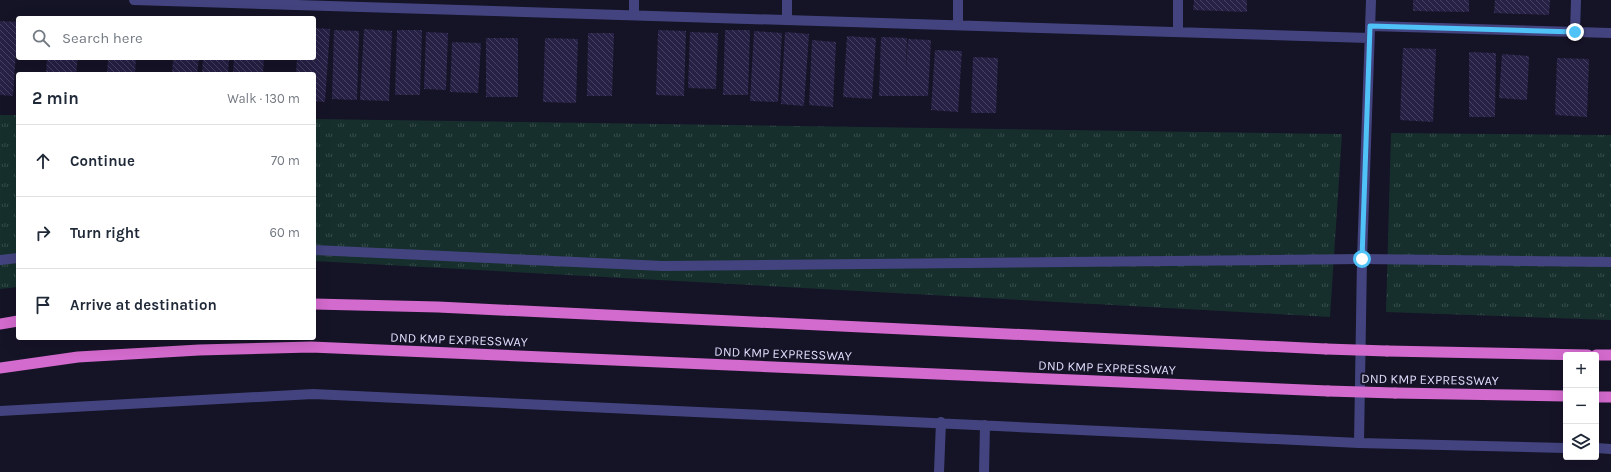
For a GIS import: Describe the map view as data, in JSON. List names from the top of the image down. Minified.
{"streets":{"highway":["DND KMP EXPRESSWAY"]},"page":{"search":"Search here","heading":["2 min","Walk · 130 m"],"list":[["Continue","70 m"],["Turn right","60 m"],"Arrive at destination"],"map_buttons":["+","−"]}}
